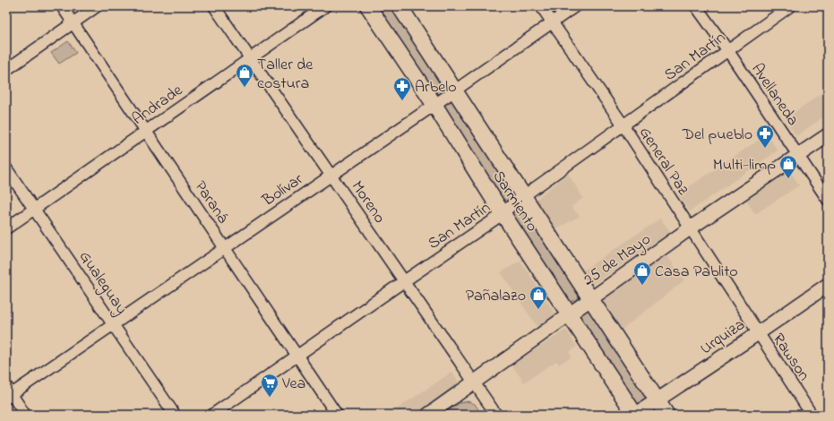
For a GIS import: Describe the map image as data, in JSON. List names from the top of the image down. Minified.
{"streets":{"main road":["Sarmiento"],"street":["San Martín","Avellaneda","Andrade","General Paz","Bolívar","Paraná","Moreno","25 de Mayo","Gualeguay","Urquiza","Rawson"]},"crossings":[["San Martín","Avellaneda"],["San Martín","General Paz"],["San Martín","Sarmiento"],["San Martín","Paraná"],["San Martín","Moreno"],["Avellaneda","25 de Mayo"],["Andrade","Paraná"],["Andrade","Moreno"],["Andrade","Gualeguay"],["General Paz","Bolívar"],["General Paz","25 de Mayo"],["General Paz","Urquiza"],["General Paz","Rawson"],["Bolívar","Sarmiento"],["Bolívar","Paraná"],["Bolívar","Moreno"],["Bolívar","Gualeguay"],["Sarmiento","25 de Mayo"],["Sarmiento","Urquiza"],["Moreno","25 de Mayo"],["Urquiza","Rawson"]],"places":{"shop":["Taller de costura","Multi-limp","Casa Pablito","Pañalazo"],"pharmacy":["Arbelo","Del pueblo"],"supermarket":["Vea"]}}
